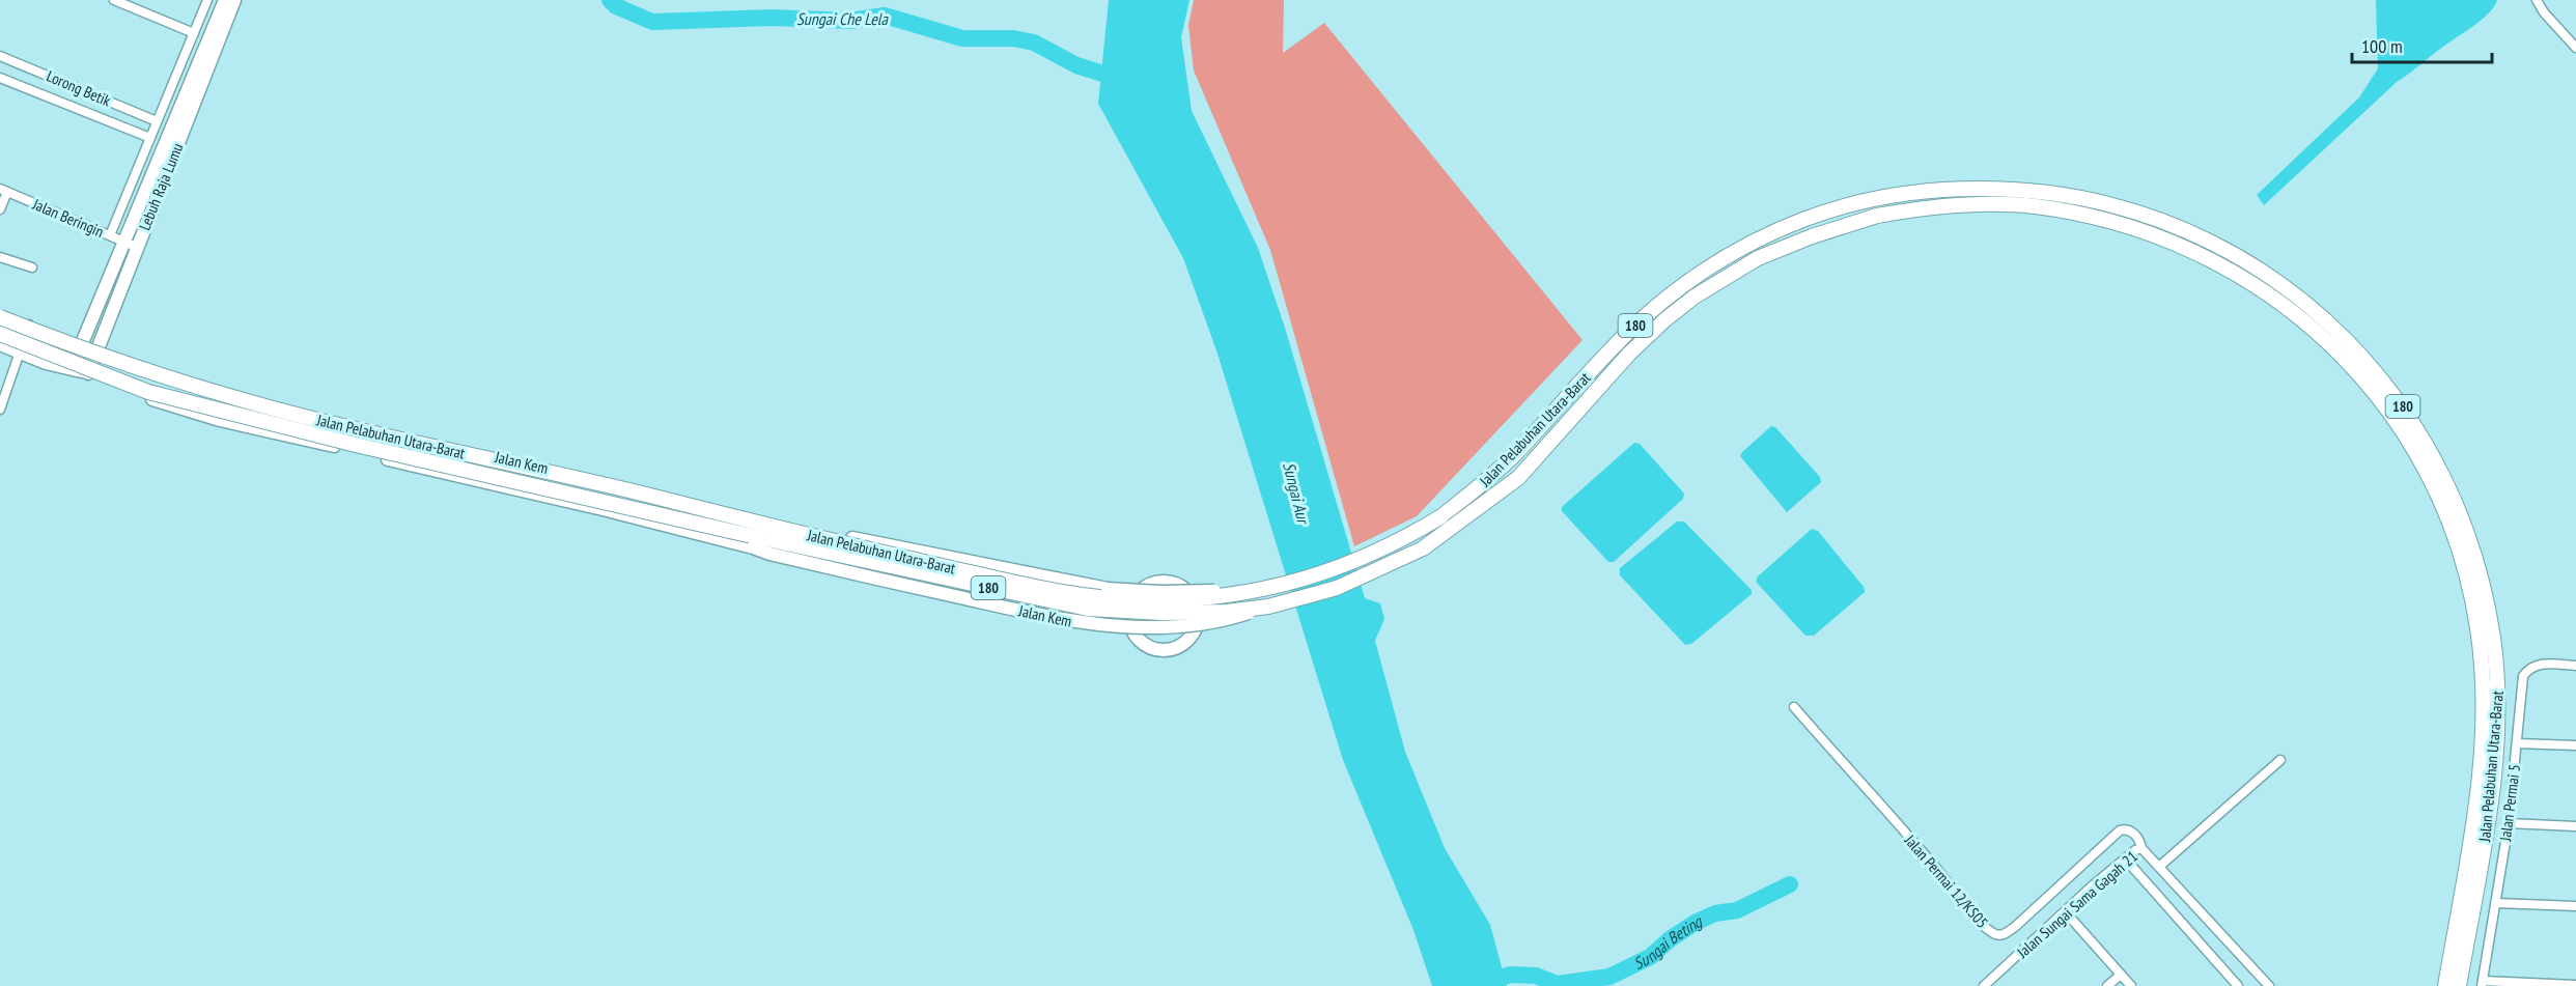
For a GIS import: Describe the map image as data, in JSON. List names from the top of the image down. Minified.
{"streets":{"main road":["180","Jalan Pelabuhan Utara-Barat"],"street":["Lorong Betik","Lebuh Raja Lumu","Jalan Beringin","Jalan Kem","Jalan Permai 5","Jalan Permai 12/KS05","Jalan Sungai Sama Gagah 21"]},"crossings":[["Lebuh Raja Lumu","Jalan Beringin"],["Lebuh Raja Lumu","Jalan Kem"],["Jalan Pelabuhan Utara-Barat","Jalan Kem"],["Jalan Permai 12/KS05","Jalan Sungai Sama Gagah 21"]],"water":["Sungai Che Lela","Sungai Aur","Sungai Beting"],"scale_bar":"100 m"}
